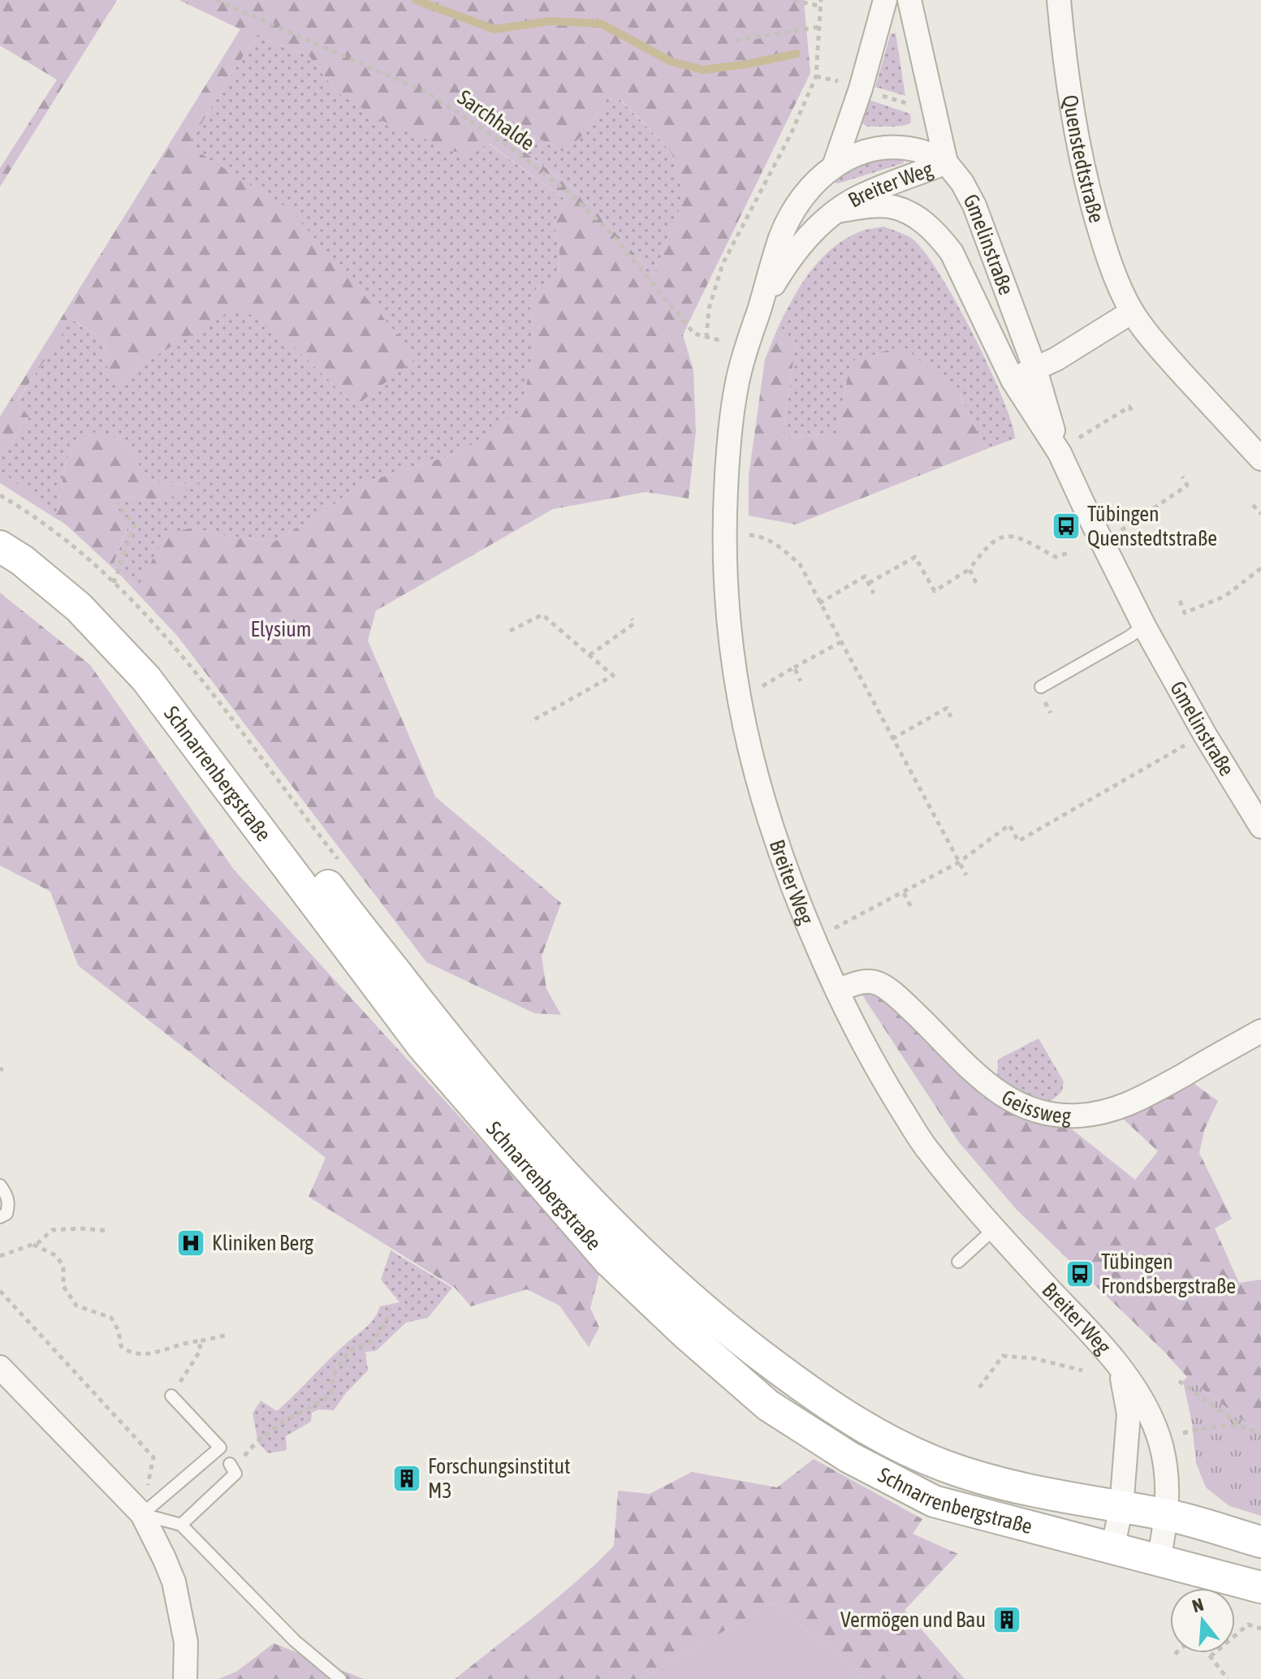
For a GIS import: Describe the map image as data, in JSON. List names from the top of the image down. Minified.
{"streets":{"street":["Quenstedtstraße","Breiter Weg","Gmelinstraße","Schnarrenbergstraße","Geissweg"],"path":["Sarchhalde"]},"crossings":[["Breiter Weg","Gmelinstraße"],["Breiter Weg","Schnarrenbergstraße"],["Breiter Weg","Geissweg"]],"parks":["Elysium"],"places":{"bus stop":["Tübingen Quenstedtstraße","Tübingen Frondsbergstraße"],"hospital":["Kliniken Berg"],"building":["Forschungsinstitut M3","Vermögen und Bau"]},"north":"top"}
